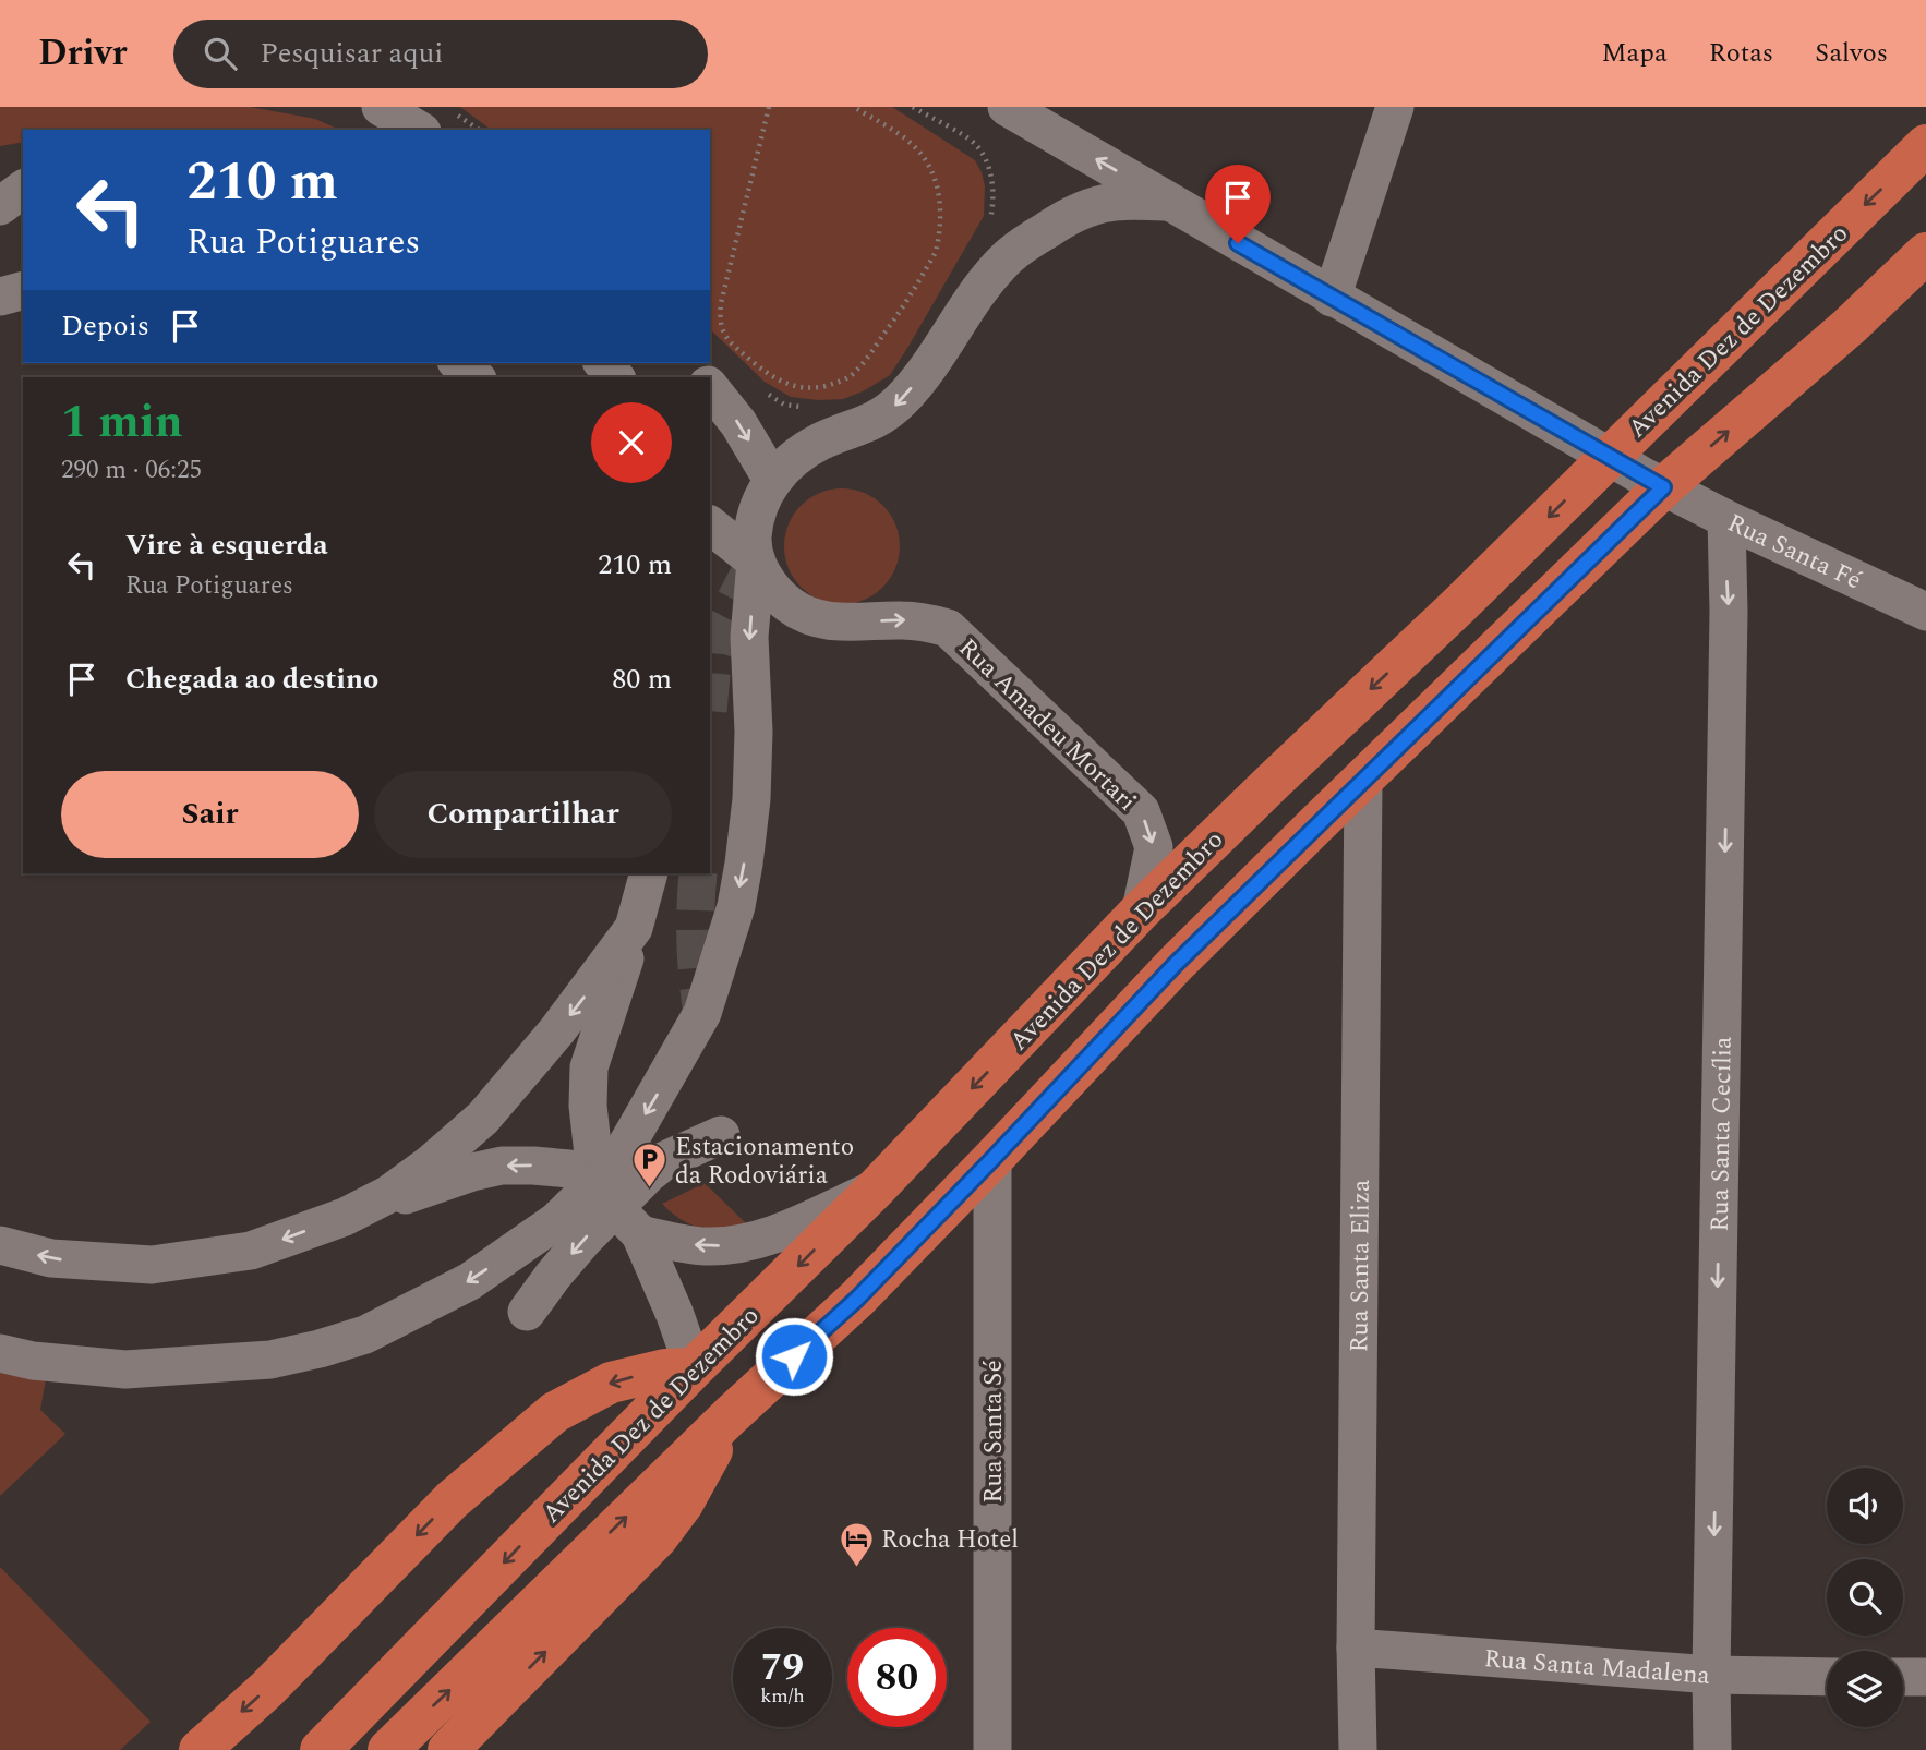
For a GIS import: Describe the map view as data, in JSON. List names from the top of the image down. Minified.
{"streets":{"highway":["Avenida Dez de Dezembro"],"street":["Rua Santa Fé","Rua Amadeu Mortari","Rua Santa Cecília","Rua Santa Eliza","Rua Santa Sé","Rua Santa Madalena"]},"crossings":[["Avenida Dez de Dezembro","Rua Santa Fé"],["Avenida Dez de Dezembro","Rua Amadeu Mortari"],["Rua Santa Fé","Rua Santa Cecília"],["Rua Santa Cecília","Rua Santa Madalena"],["Rua Santa Eliza","Rua Santa Madalena"]],"one_way":["Rua Amadeu Mortari","Rua Santa Cecília"],"places":{"parking":["Estacionamento da Rodoviária"],"hotel":["Rocha Hotel"]},"page":{"header":"Drivr","search":"Pesquisar aqui","nav":["Mapa","Rotas","Salvos"],"turn":["210 m","Rua Potiguares"],"then":"Depois","heading":["1 min","290 m · 06:25"],"list":[{"name":"Vire à esquerda","note":"Rua Potiguares","value":"210 m"},{"name":"Chegada ao destino","value":"80 m"}],"buttons":["Sair","Compartilhar"],"speed":"79 km/h","limit":"80"}}
